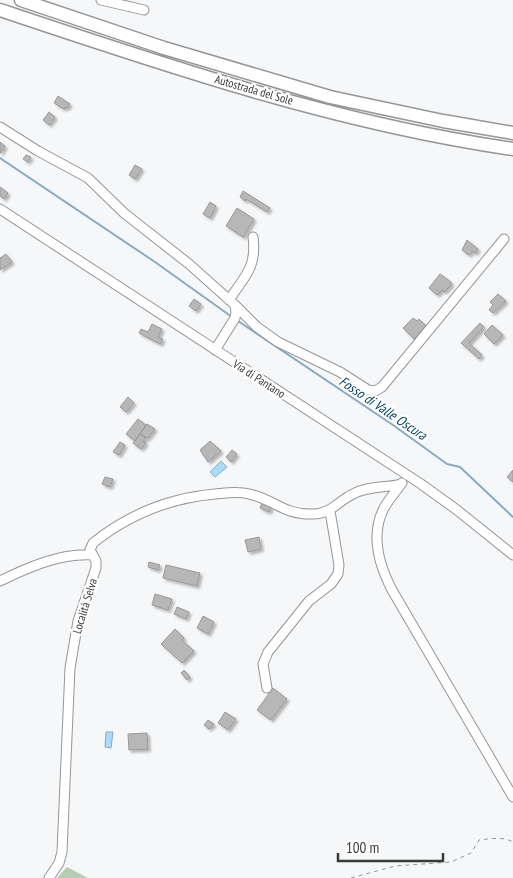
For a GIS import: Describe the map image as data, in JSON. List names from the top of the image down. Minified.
{"streets":{"highway":["Autostrada del Sole"],"street":["Via di Pantano","Località Selva"]},"water":["Fosso di Valle Oscura"],"scale_bar":"100 m"}
